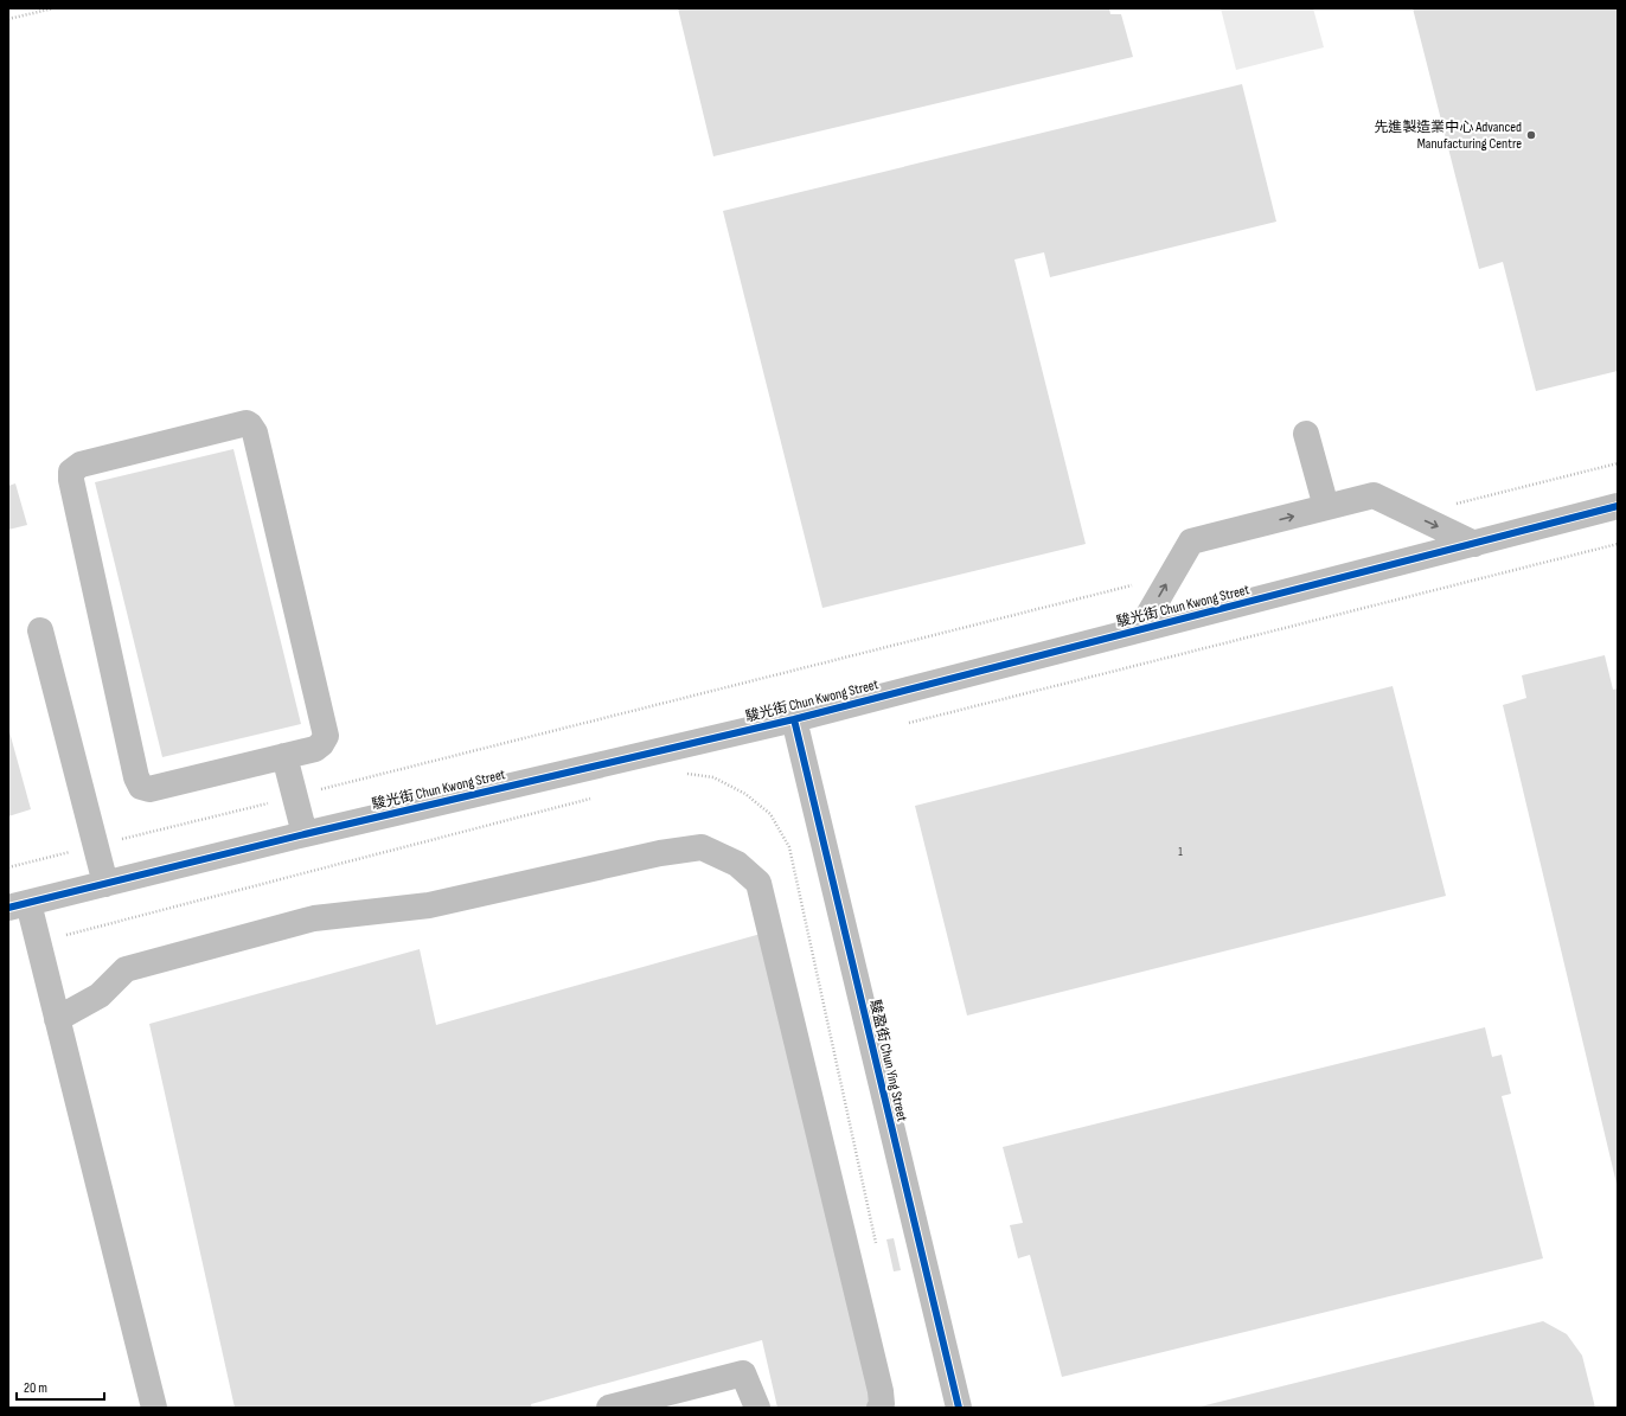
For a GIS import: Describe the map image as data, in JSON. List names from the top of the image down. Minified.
{"streets":{"street":["駿光街 Chun Kwong Street","駿盈街 Chun Ying Street"]},"crossings":[["駿光街 Chun Kwong Street","駿盈街 Chun Ying Street"]],"places":["先進製造業中心 Advanced Manufacturing Centre"],"house_numbers":["1"],"scale_bar":"20 m"}
